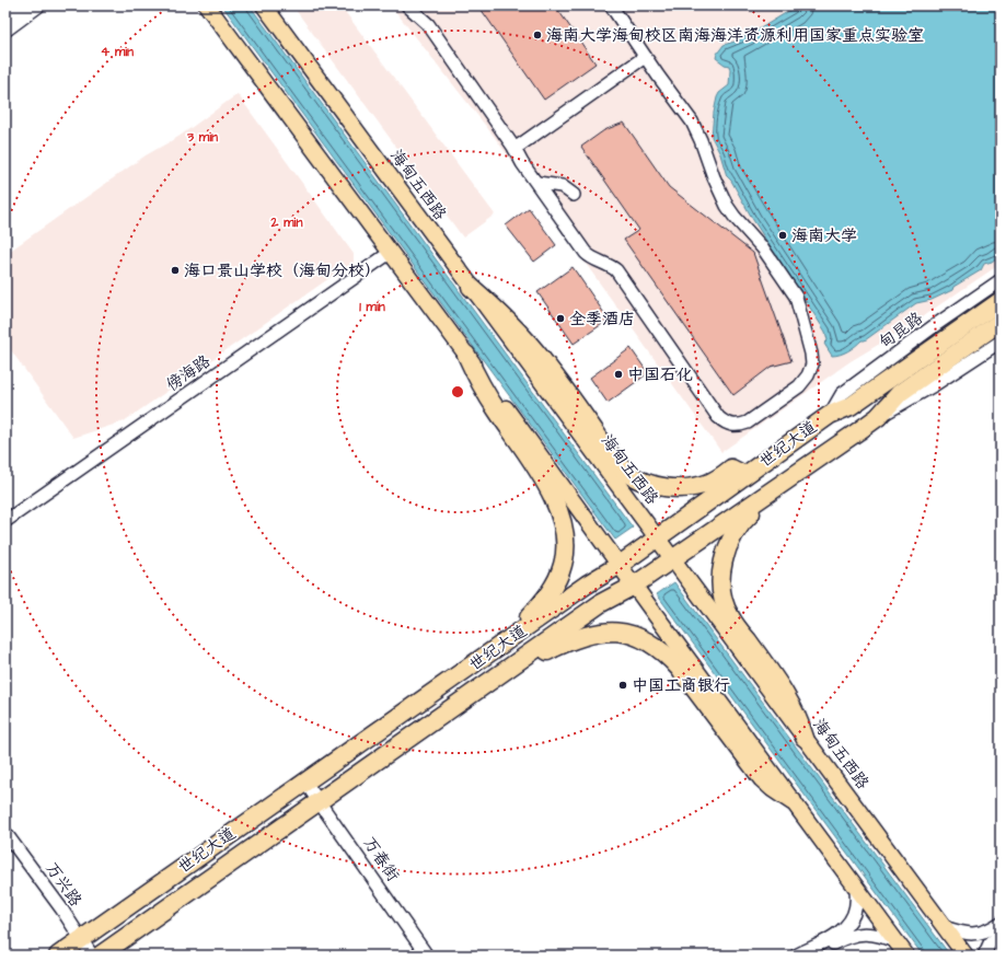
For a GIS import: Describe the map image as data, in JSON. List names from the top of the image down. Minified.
{"streets":{"highway":["世纪大道"],"main road":["海甸五西路"],"street":["甸昆路","傍海路","万春街","万兴路"]},"crossings":[["海甸五西路","世纪大道"],["甸昆路","世纪大道"],["世纪大道","万春街"],["世纪大道","万兴路"]],"places":["海南大学海甸校区南海海洋资源利用国家重点实验室","海南大学","海口景山学校（海甸分校）","全季酒店","中国石化","中国工商银行"],"rings":["4 min","3 min","2 min","1 min"]}
